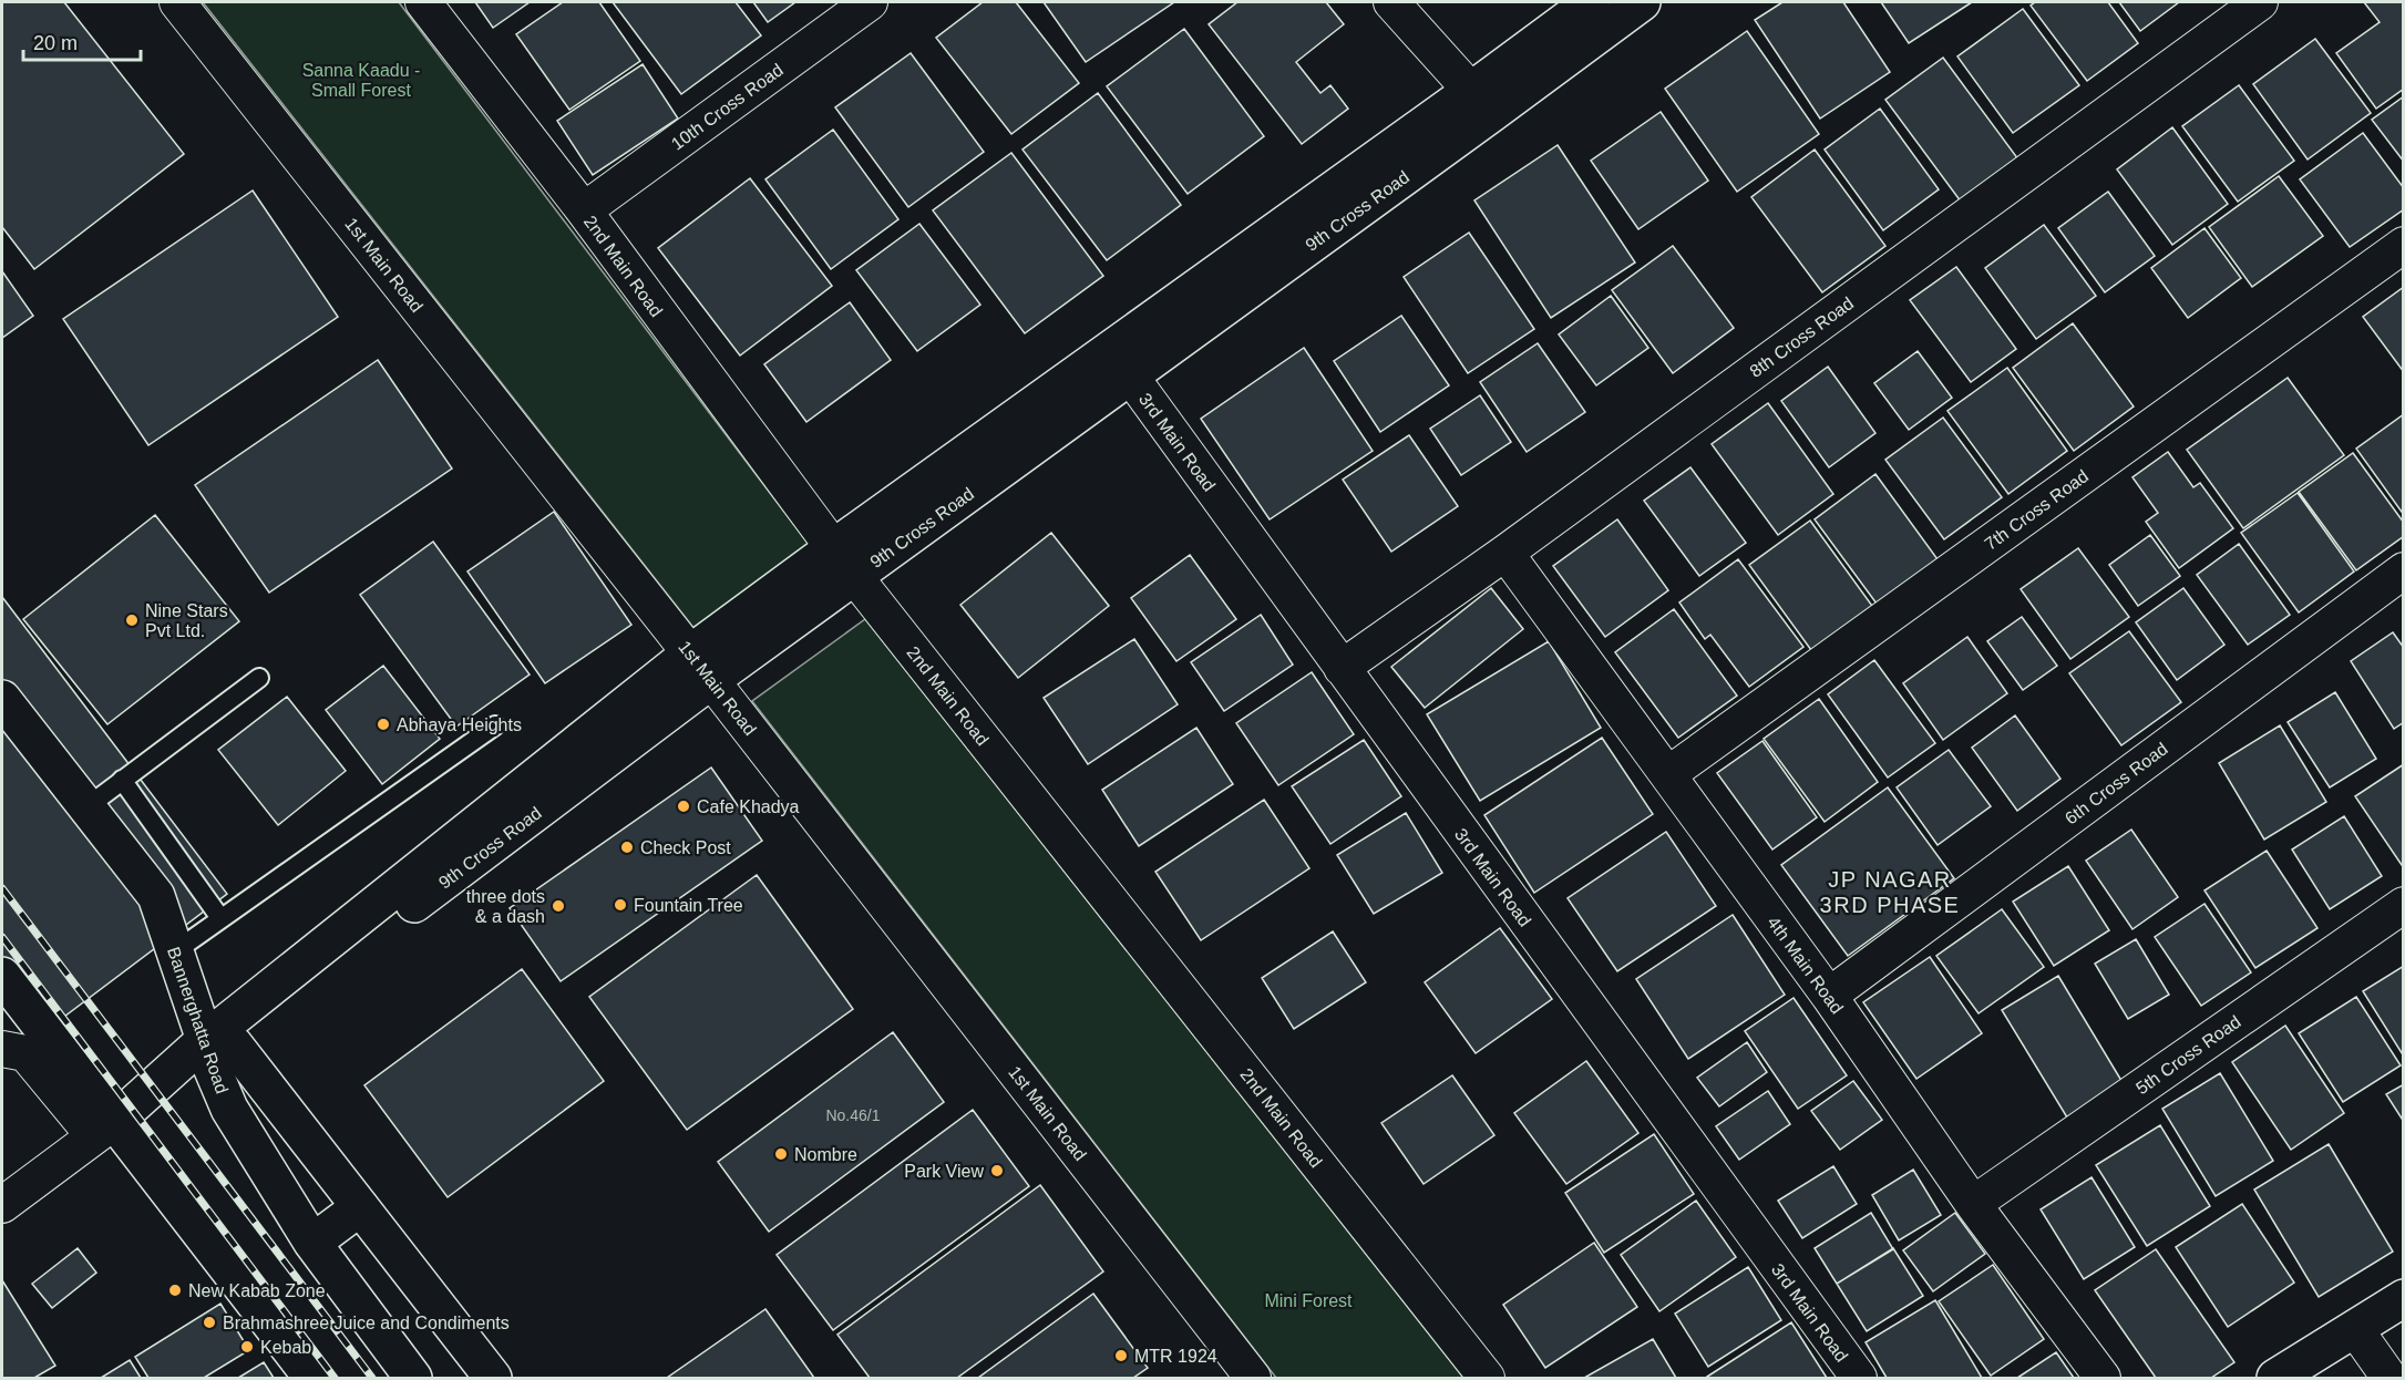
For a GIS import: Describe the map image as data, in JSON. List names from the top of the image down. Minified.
{"streets":{"main road":["9th Cross Road","Bannerghatta Road"],"street":["10th Cross Road","1st Main Road","2nd Main Road","8th Cross Road","3rd Main Road","7th Cross Road","6th Cross Road","4th Main Road","5th Cross Road"]},"crossings":[["10th Cross Road","2nd Main Road"],["9th Cross Road","1st Main Road"],["9th Cross Road","2nd Main Road"],["9th Cross Road","3rd Main Road"],["9th Cross Road","Bannerghatta Road"],["8th Cross Road","3rd Main Road"],["8th Cross Road","4th Main Road"],["7th Cross Road","4th Main Road"],["6th Cross Road","4th Main Road"],["4th Main Road","5th Cross Road"]],"districts":["JP NAGAR 3RD PHASE"],"parks":["Sanna Kaadu - Small Forest","Mini Forest"],"places":["Nine Stars Pvt Ltd.","Abhaya Heights","Cafe Khadya","Check Post","Fountain Tree","three dots & a dash","Nombre","Park View","New Kabab Zone","Brahmashree Juice and Condiments","Kebab","MTR 1924"],"house_numbers":["No.46/1"],"scale_bar":"20 m"}
